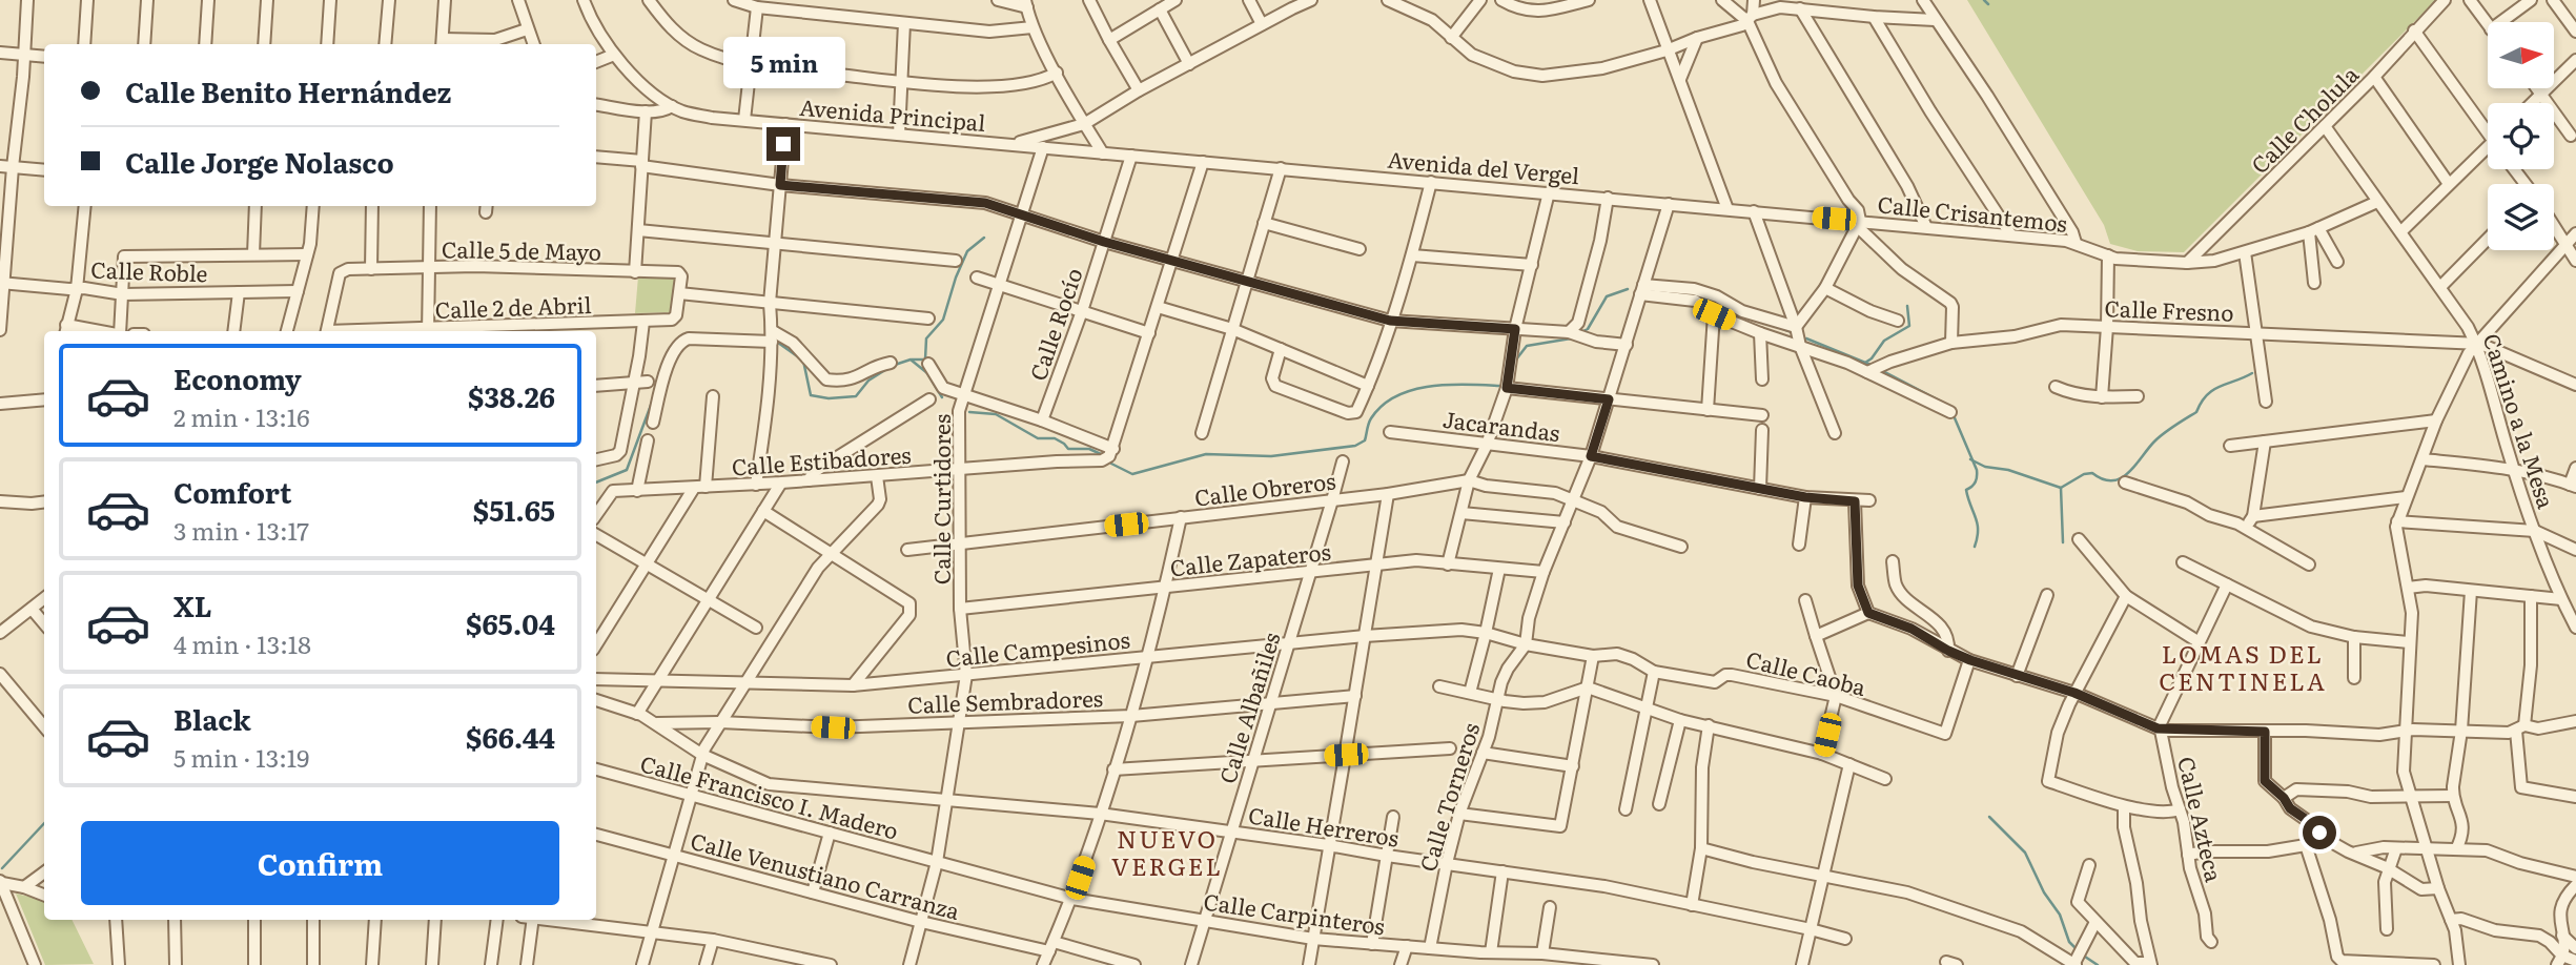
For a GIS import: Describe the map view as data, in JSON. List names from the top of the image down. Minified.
{"streets":{"street":["Avenida Principal","Calle Cholula","Avenida del Vergel","Calle Crisantemos","Calle 5 de Mayo","Calle Roble","Calle 2 de Abril","Calle Fresno","Calle Rocío","Camino a la Mesa","Jacarandas","Calle Estibadores","Calle Obreros","Calle Curtidores","Calle Zapateros","Calle Campesinos","Calle Caoba","Calle Sembradores","Calle Albañiles","Calle Francisco I. Madero","Calle Torneros","Calle Azteca","Calle Herreros","Calle Venustiano Carranza","Calle Carpinteros"]},"crossings":[["Avenida Principal","Avenida del Vergel"],["Avenida Principal","Calle Curtidores"],["Calle Cholula","Calle Crisantemos"],["Calle Cholula","Camino a la Mesa"],["Avenida del Vergel","Calle Crisantemos"],["Avenida del Vergel","Calle Rocío"],["Calle Crisantemos","Camino a la Mesa"],["Calle 5 de Mayo","Calle 2 de Abril"],["Calle Fresno","Camino a la Mesa"],["Calle Estibadores","Calle Curtidores"],["Calle Obreros","Calle Curtidores"],["Calle Obreros","Calle Albañiles"],["Calle Curtidores","Calle Zapateros"],["Calle Curtidores","Calle Campesinos"],["Calle Curtidores","Calle Sembradores"],["Calle Curtidores","Calle Francisco I. Madero"],["Calle Curtidores","Calle Herreros"],["Calle Curtidores","Calle Venustiano Carranza"],["Calle Curtidores","Calle Carpinteros"],["Calle Zapateros","Calle Albañiles"],["Calle Campesinos","Calle Caoba"],["Calle Campesinos","Calle Albañiles"],["Calle Campesinos","Calle Torneros"],["Calle Sembradores","Calle Albañiles"],["Calle Sembradores","Calle Herreros"],["Calle Albañiles","Calle Herreros"],["Calle Albañiles","Calle Carpinteros"],["Calle Francisco I. Madero","Calle Carpinteros"],["Calle Torneros","Calle Herreros"],["Calle Torneros","Calle Carpinteros"]],"districts":["LOMAS DEL CENTINELA","NUEVO VERGEL"],"north":"right","page":{"bubble":"5 min","banner":["Calle Benito Hernández","Calle Jorge Nolasco"],"list":[{"name":"Economy","note":"2 min · 13:16","value":"$38.26"},{"name":"Comfort","note":"3 min · 13:17","value":"$51.65"},{"name":"XL","note":"4 min · 13:18","value":"$65.04"},{"name":"Black","note":"5 min · 13:19","value":"$66.44"}],"buttons":"Confirm"}}
